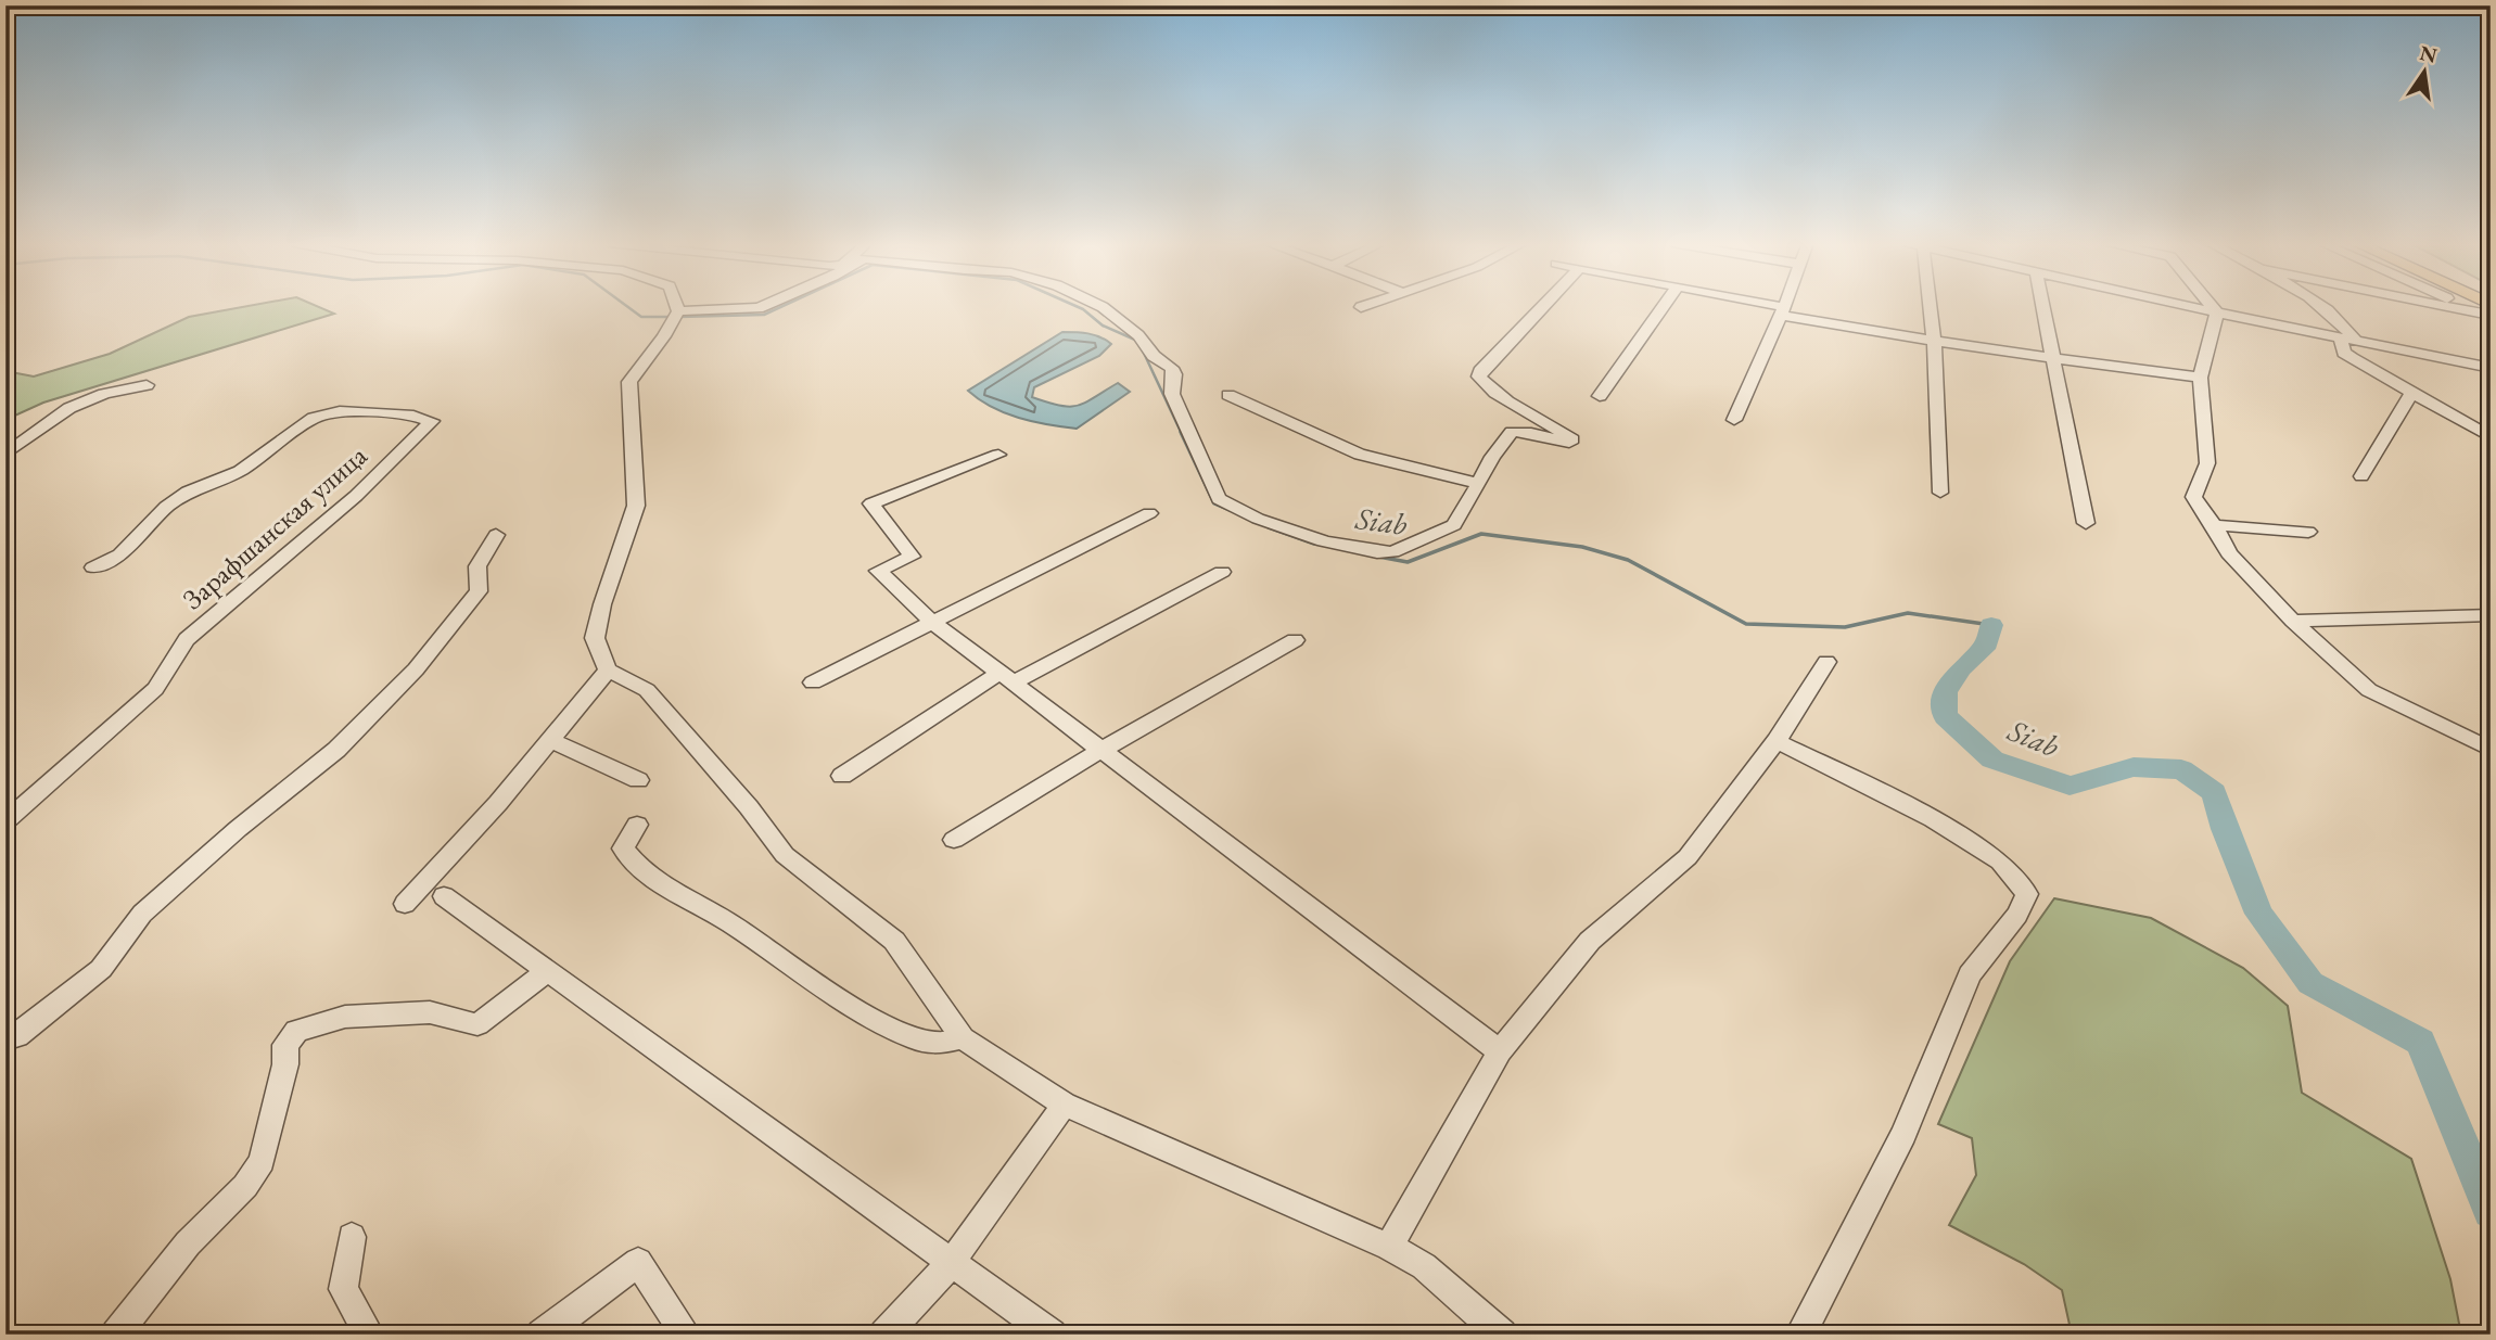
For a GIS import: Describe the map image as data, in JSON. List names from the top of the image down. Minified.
{"streets":{"street":["Зарафшанская улица"]},"water":["Siab"],"north":"top"}
